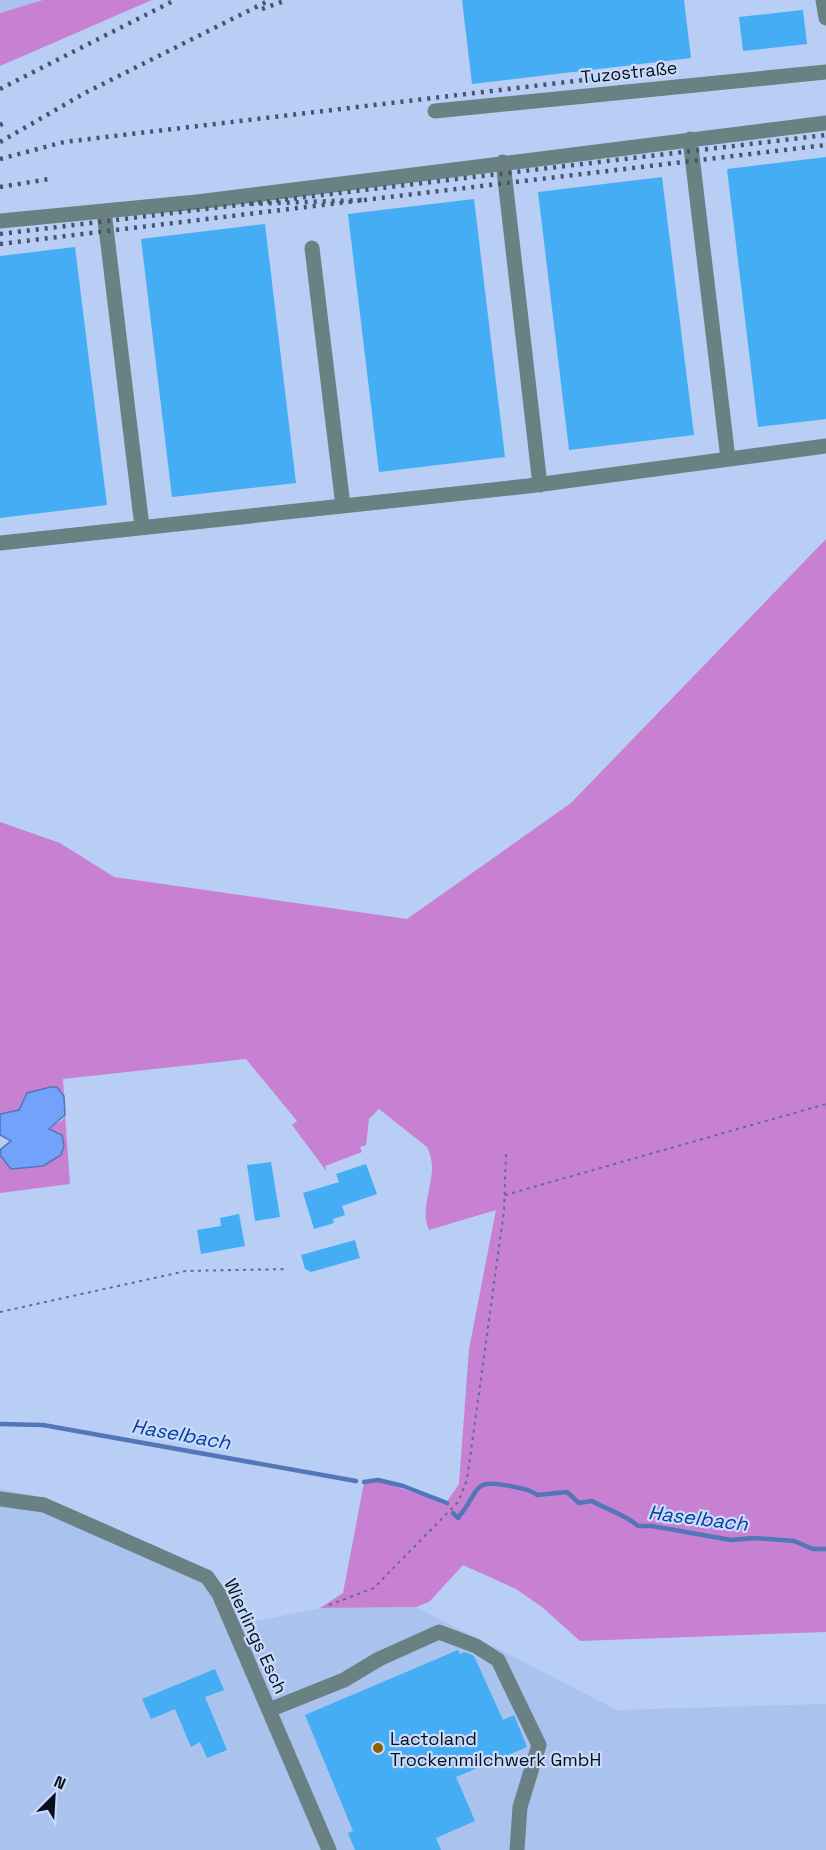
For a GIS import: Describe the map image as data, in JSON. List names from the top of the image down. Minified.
{"streets":{"street":["Tuzostraße","Wierlings Esch"]},"water":["Haselbach"],"places":["Lactoland Trockenmilchwerk GmbH"],"north":"top right"}
